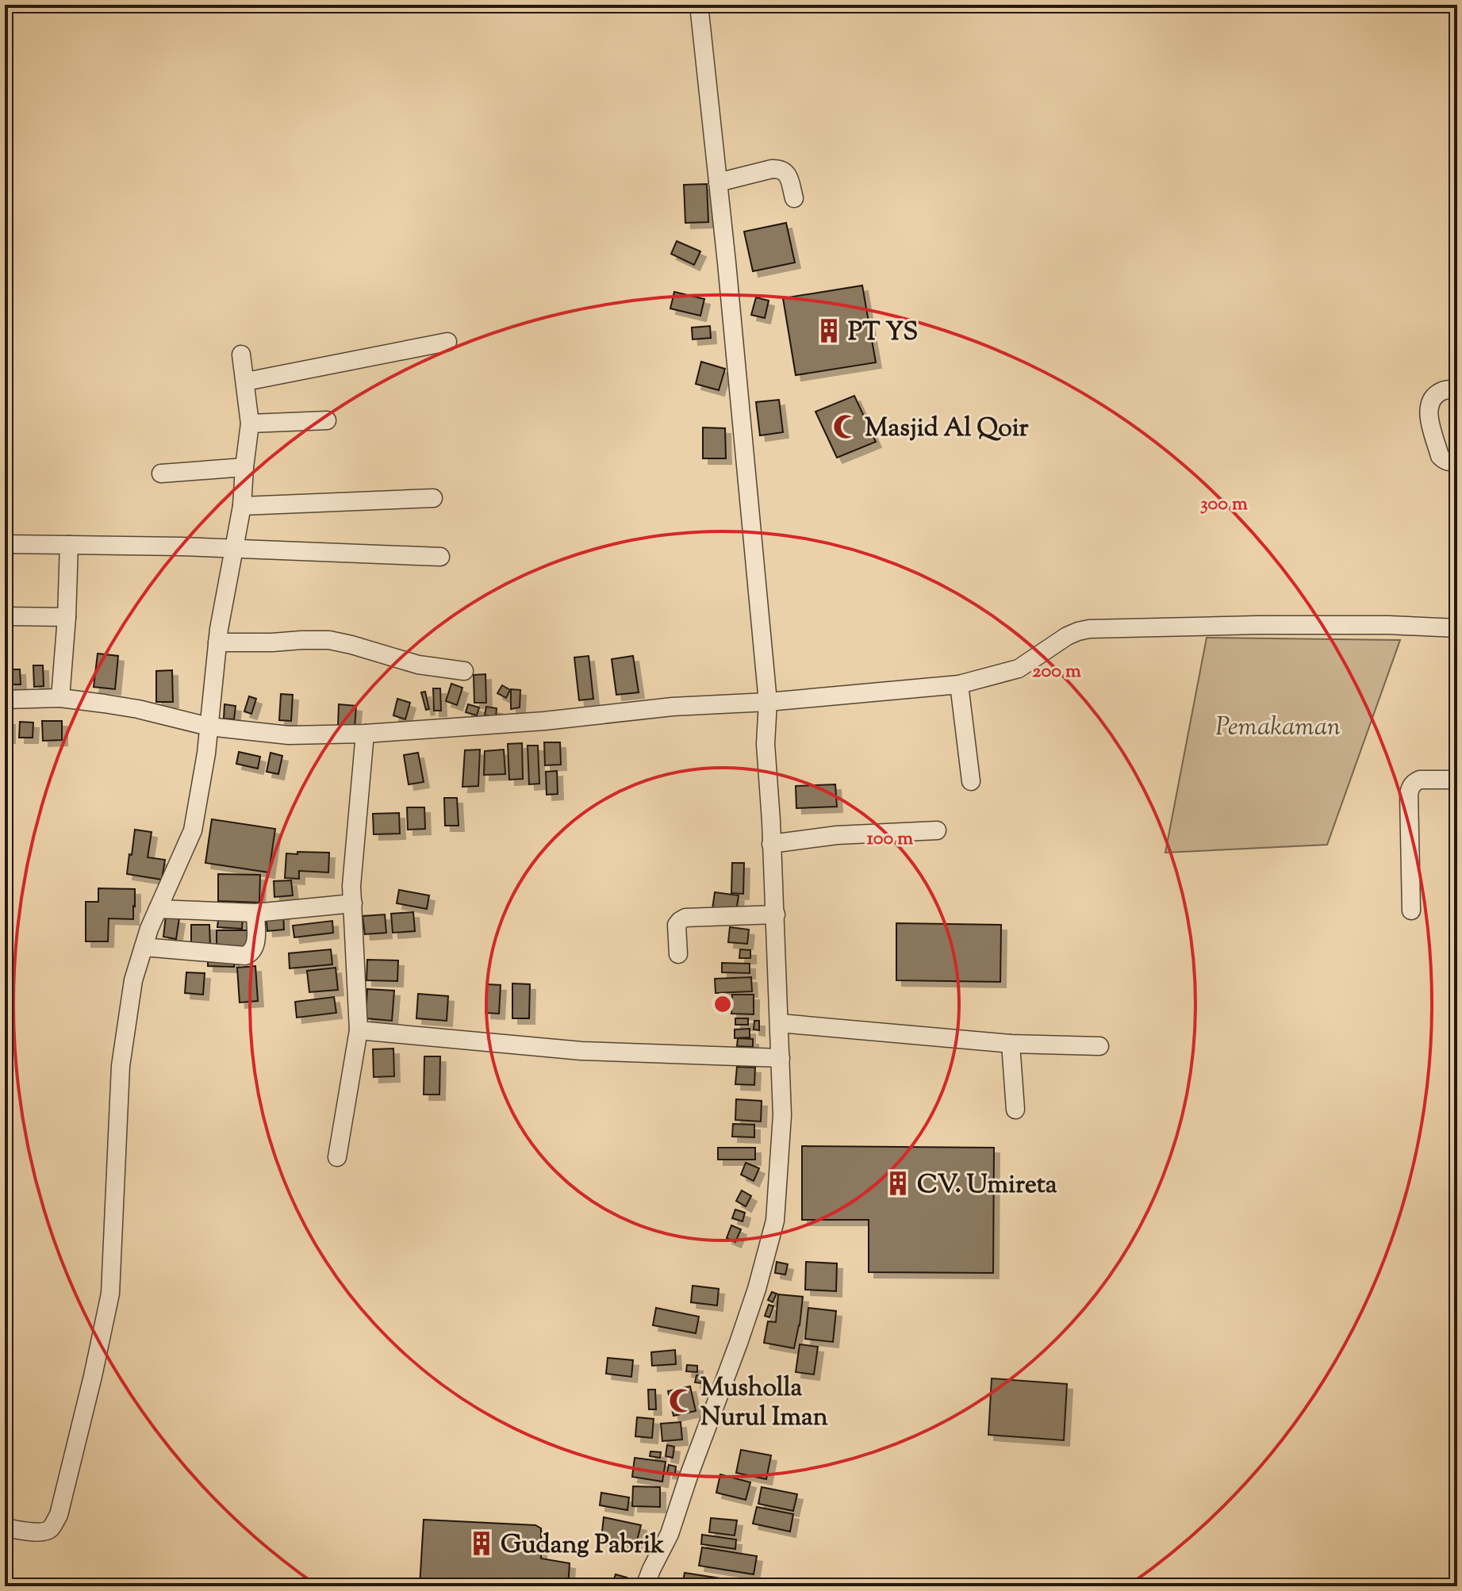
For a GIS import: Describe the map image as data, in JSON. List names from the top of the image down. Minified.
{"parks":["Pemakaman"],"places":{"building":["PT YS","CV. Umireta","Gudang Pabrik"],"mosque":["Masjid Al Qoir","Musholla Nurul Iman"]},"rings":["300 m","200 m","100 m"]}
